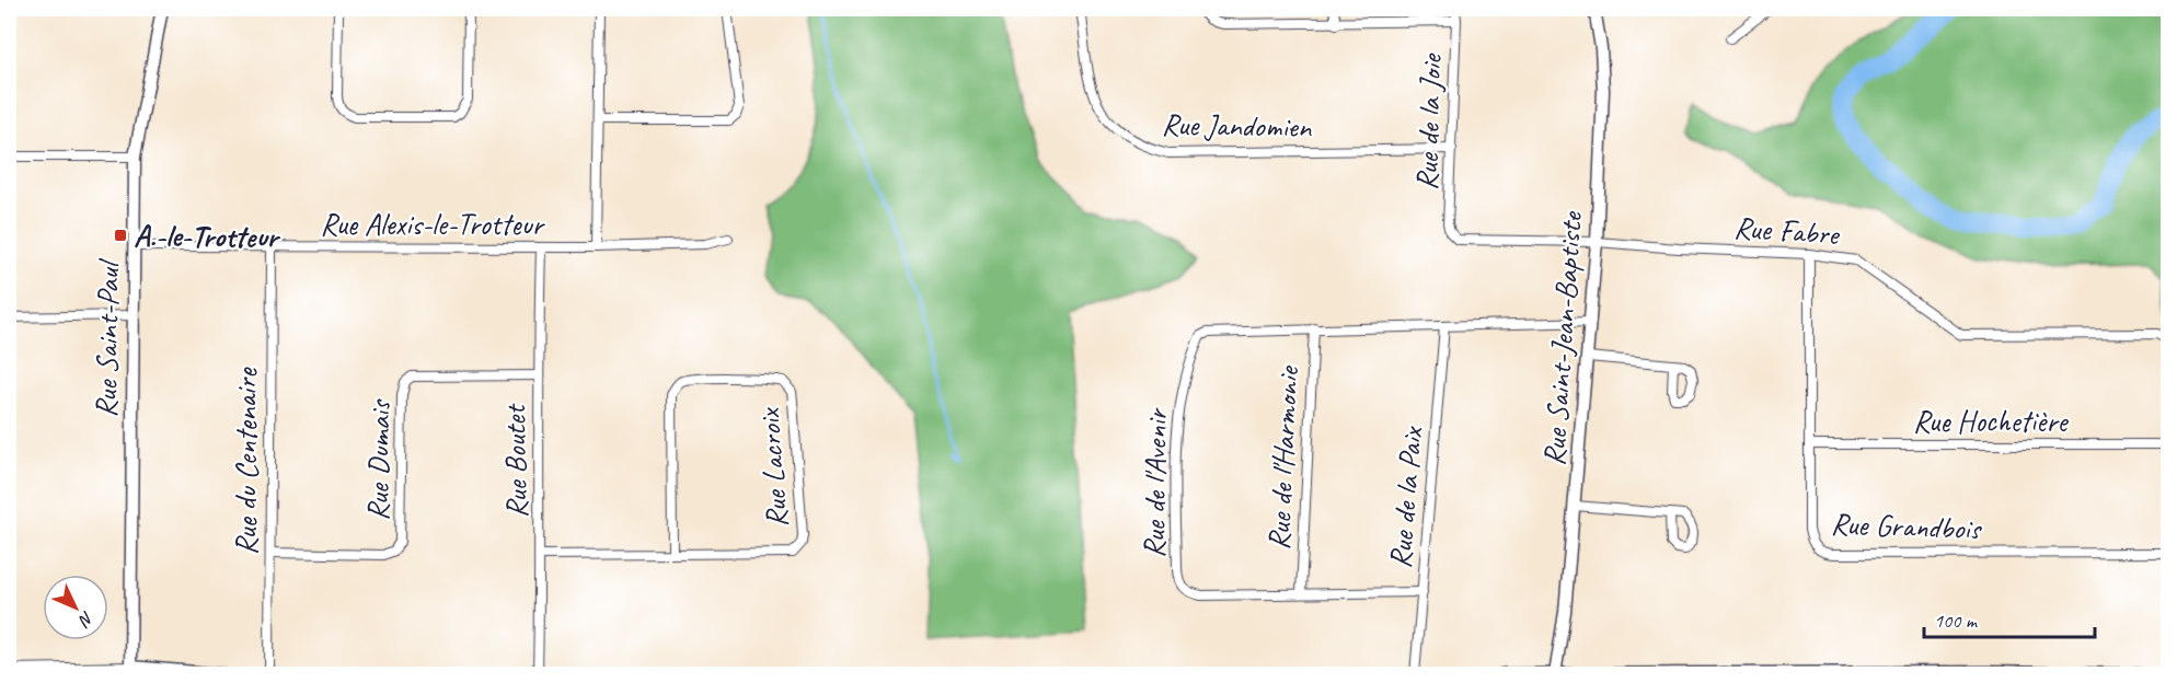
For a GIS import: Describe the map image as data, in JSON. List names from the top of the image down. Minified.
{"streets":{"street":["Rue de la Joie","Rue Jandomien","Rue Alexis-le-Trotteur","Rue Fabre","Rue Saint-Jean-Baptiste","Rue Saint-Paul","Rue Hochetière","Rue de l'Harmonie","Rue Dumais","Rue du Centenaire","Rue Boutet","Rue Lacroix","Rue de l'Avenir","Rue de la Paix","Rue Grandbois"]},"crossings":[["Rue de la Joie","Rue Jandomien"],["Rue de la Joie","Rue Fabre"],["Rue Alexis-le-Trotteur","Rue Saint-Paul"],["Rue Alexis-le-Trotteur","Rue du Centenaire"],["Rue Alexis-le-Trotteur","Rue Boutet"],["Rue Fabre","Rue Saint-Jean-Baptiste"],["Rue Fabre","Rue Grandbois"],["Rue Saint-Jean-Baptiste","Rue de l'Avenir"],["Rue Hochetière","Rue Grandbois"],["Rue de l'Harmonie","Rue de l'Avenir"],["Rue Dumais","Rue du Centenaire"],["Rue Dumais","Rue Boutet"],["Rue Boutet","Rue Lacroix"],["Rue de l'Avenir","Rue de la Paix"]],"places":{"transit":["A.-le-Trotteur"]},"scale_bar":"100 m","north":"bottom right"}
